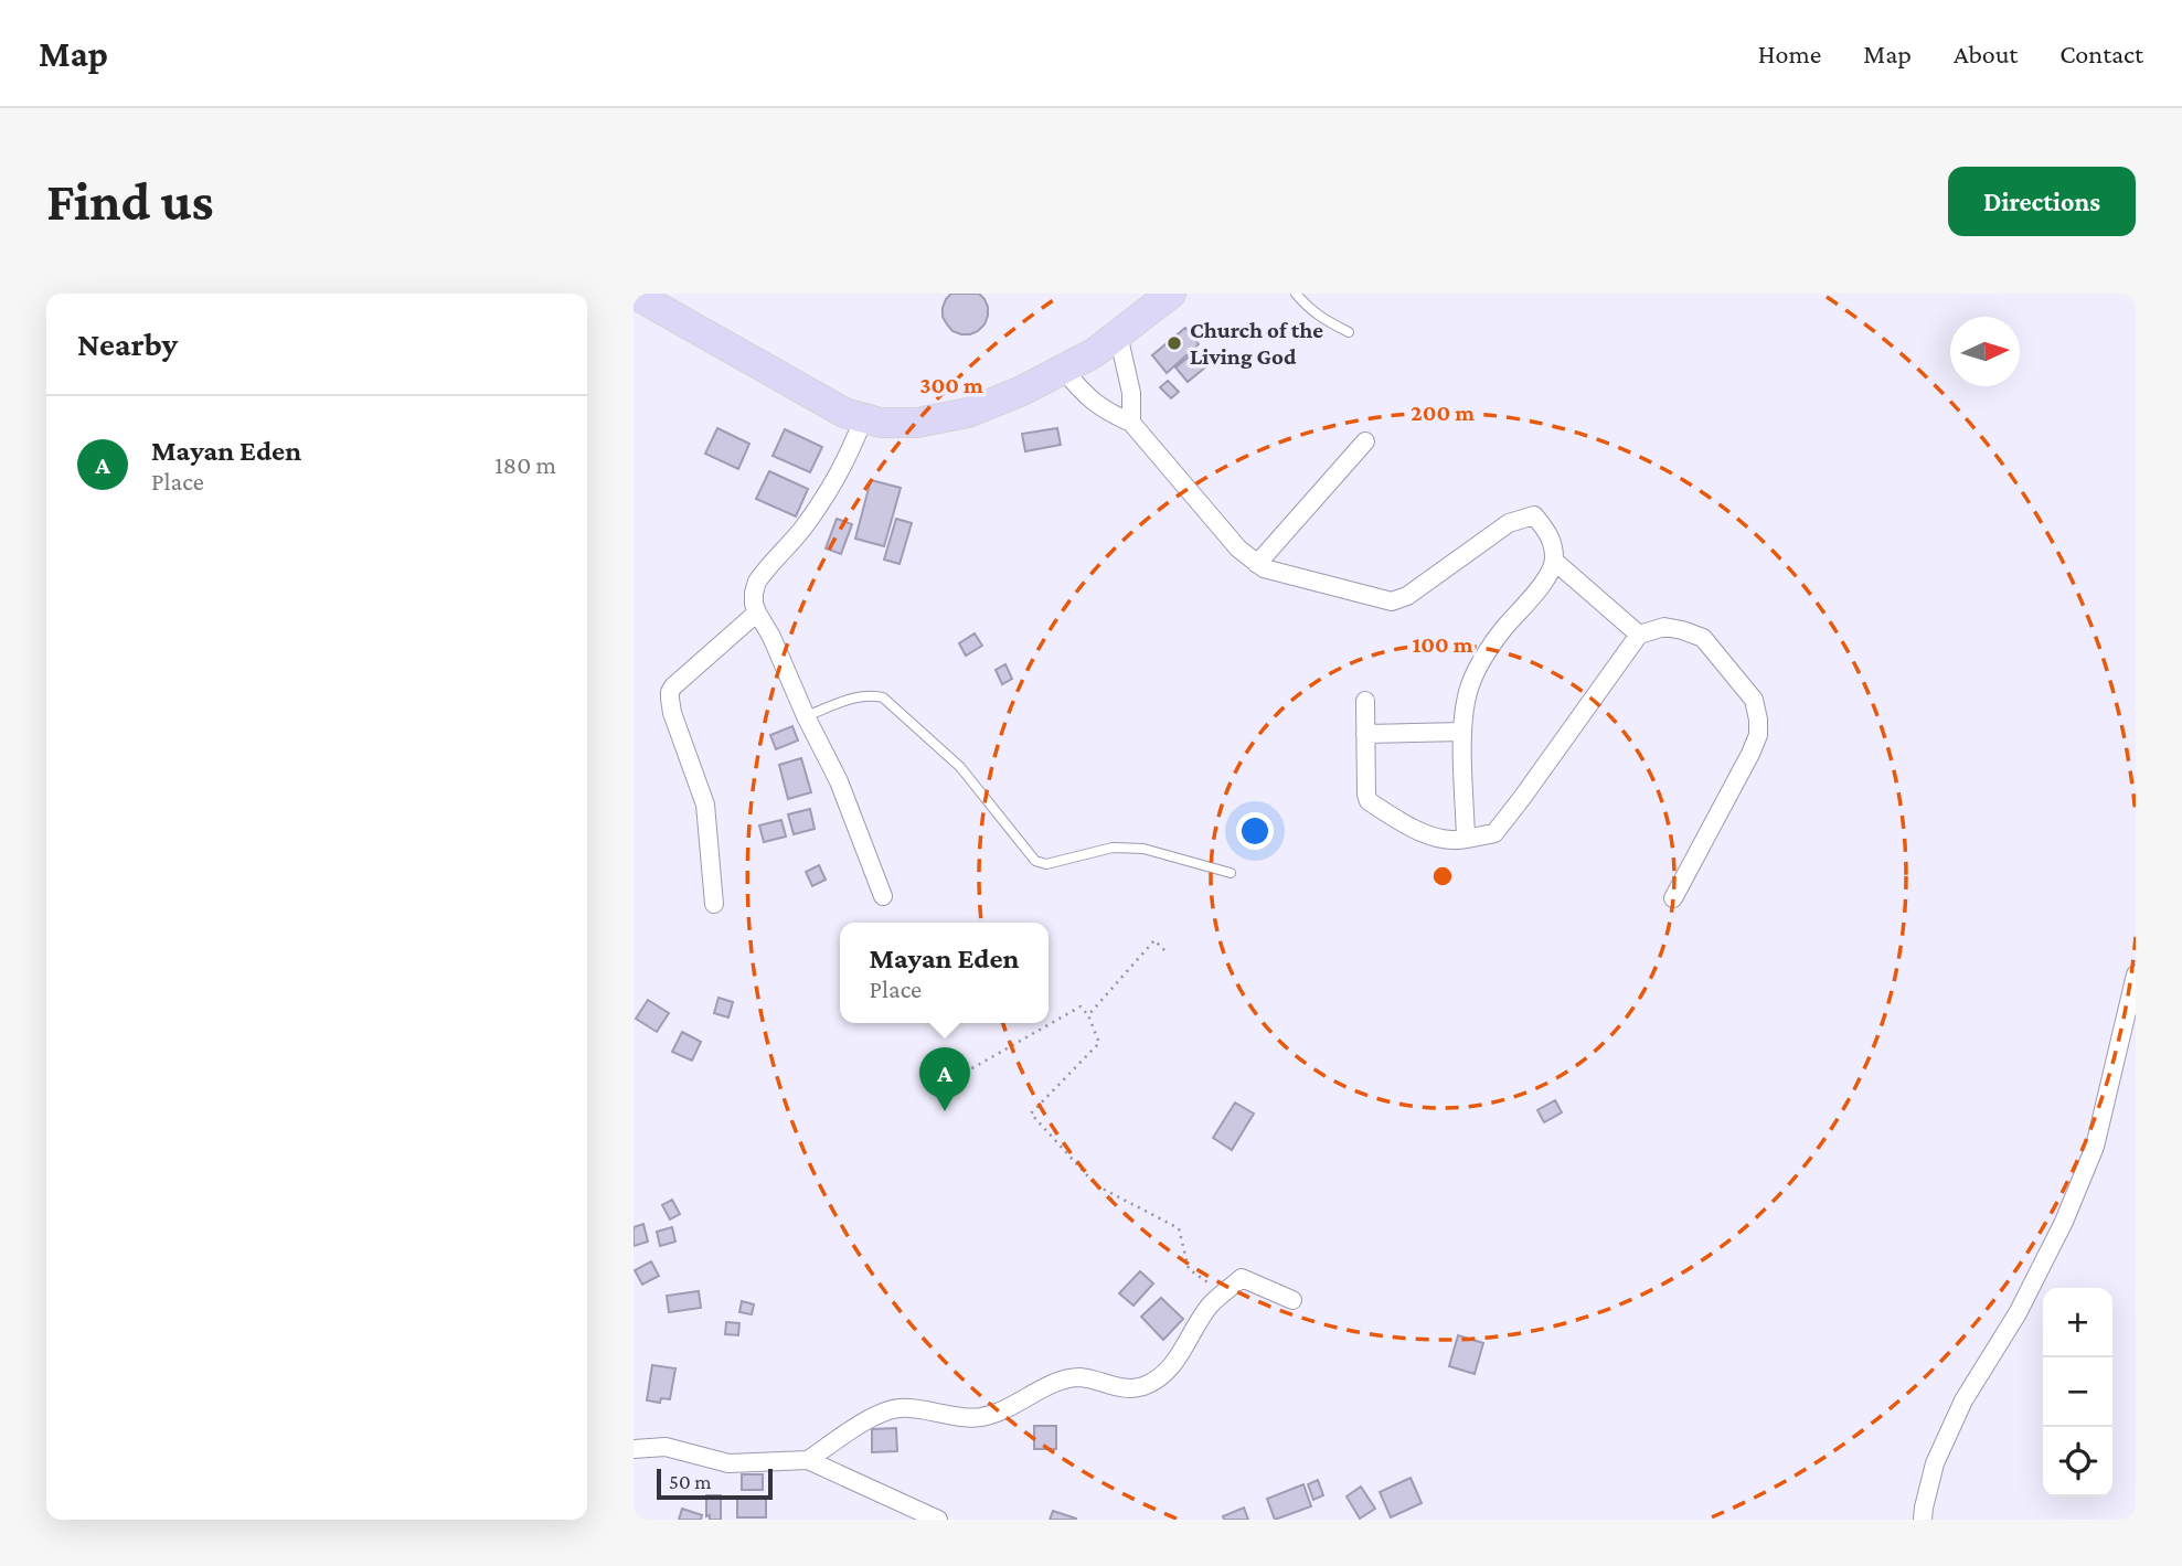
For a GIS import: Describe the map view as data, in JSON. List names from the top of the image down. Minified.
{"places":["Church of the Living God"],"scale_bar":"50 m","north":"right","page":{"header":"Map","nav":["Home","Map","About","Contact"],"buttons":"Directions","title":"Find us","heading":"Nearby","list":[{"mark":"A","name":"Mayan Eden","note":"Place","value":"180 m"}],"popup":["Mayan Eden","Place"],"pins":"A","map_buttons":["+","−"],"scale":"50 m"},"rings":["300 m","200 m","100 m"]}
